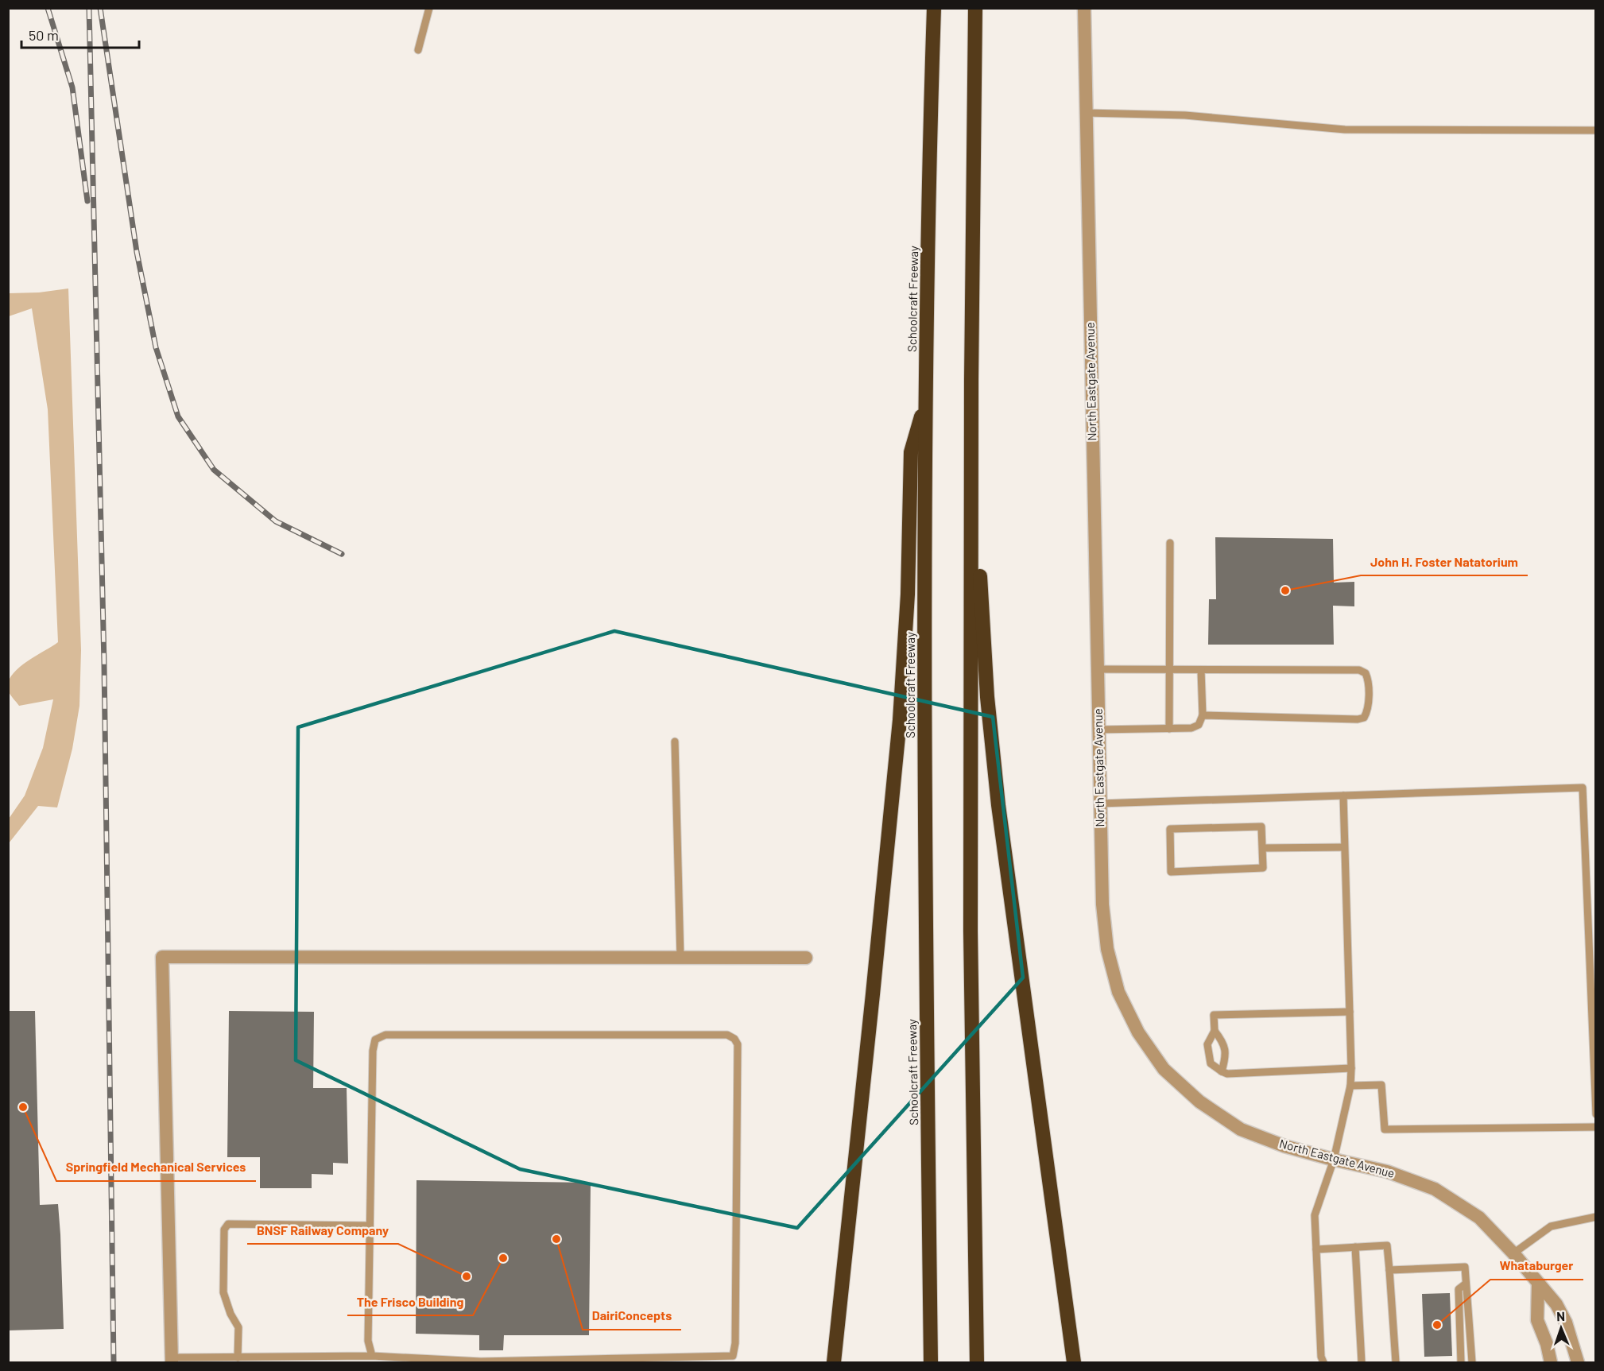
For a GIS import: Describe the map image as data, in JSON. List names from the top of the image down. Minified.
{"streets":{"highway":["Schoolcraft Freeway"],"street":["North Eastgate Avenue"]},"places":["John H. Foster Natatorium","Springfield Mechanical Services","DairiConcepts","The Frisco Building","BNSF Railway Company","Whataburger"],"scale_bar":"50 m","north":"top"}
